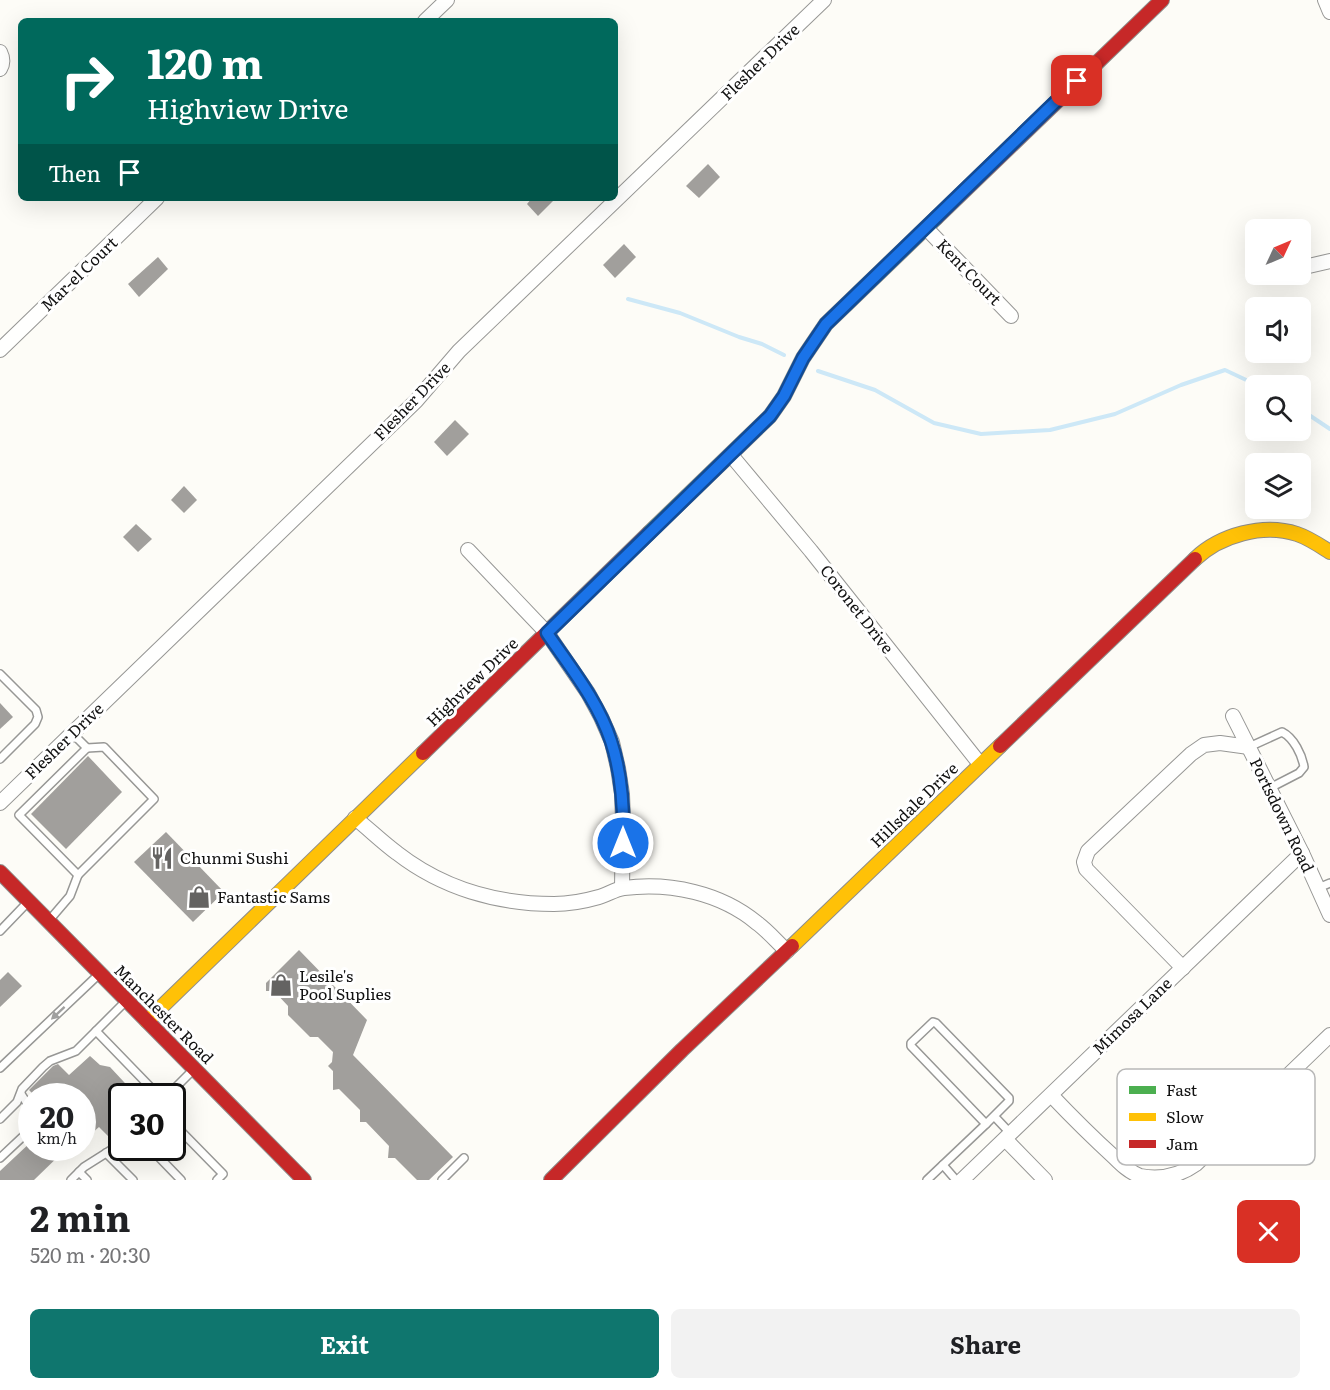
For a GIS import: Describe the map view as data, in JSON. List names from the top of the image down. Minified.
{"streets":{"main road":["Highview Drive","Hillsdale Drive","Manchester Road"],"street":["Flesher Drive","Kent Court","Mar-el Court","Coronet Drive","Portsdown Road","Mimosa Lane"]},"crossings":[["Kent Court","Highview Drive"],["Coronet Drive","Highview Drive"],["Coronet Drive","Hillsdale Drive"],["Highview Drive","Manchester Road"],["Portsdown Road","Mimosa Lane"]],"places":{"restaurant":["Chunmi Sushi"],"shop":["Fantastic Sams","Lesile's Pool Suplies"]},"legend":["Fast","Slow","Jam"],"north":"top right","page":{"turn":["120 m","Highview Drive"],"then":"Then","speed":"20 km/h","limit":"30","heading":["2 min","520 m · 20:30"],"buttons":["Exit","Share"]}}
